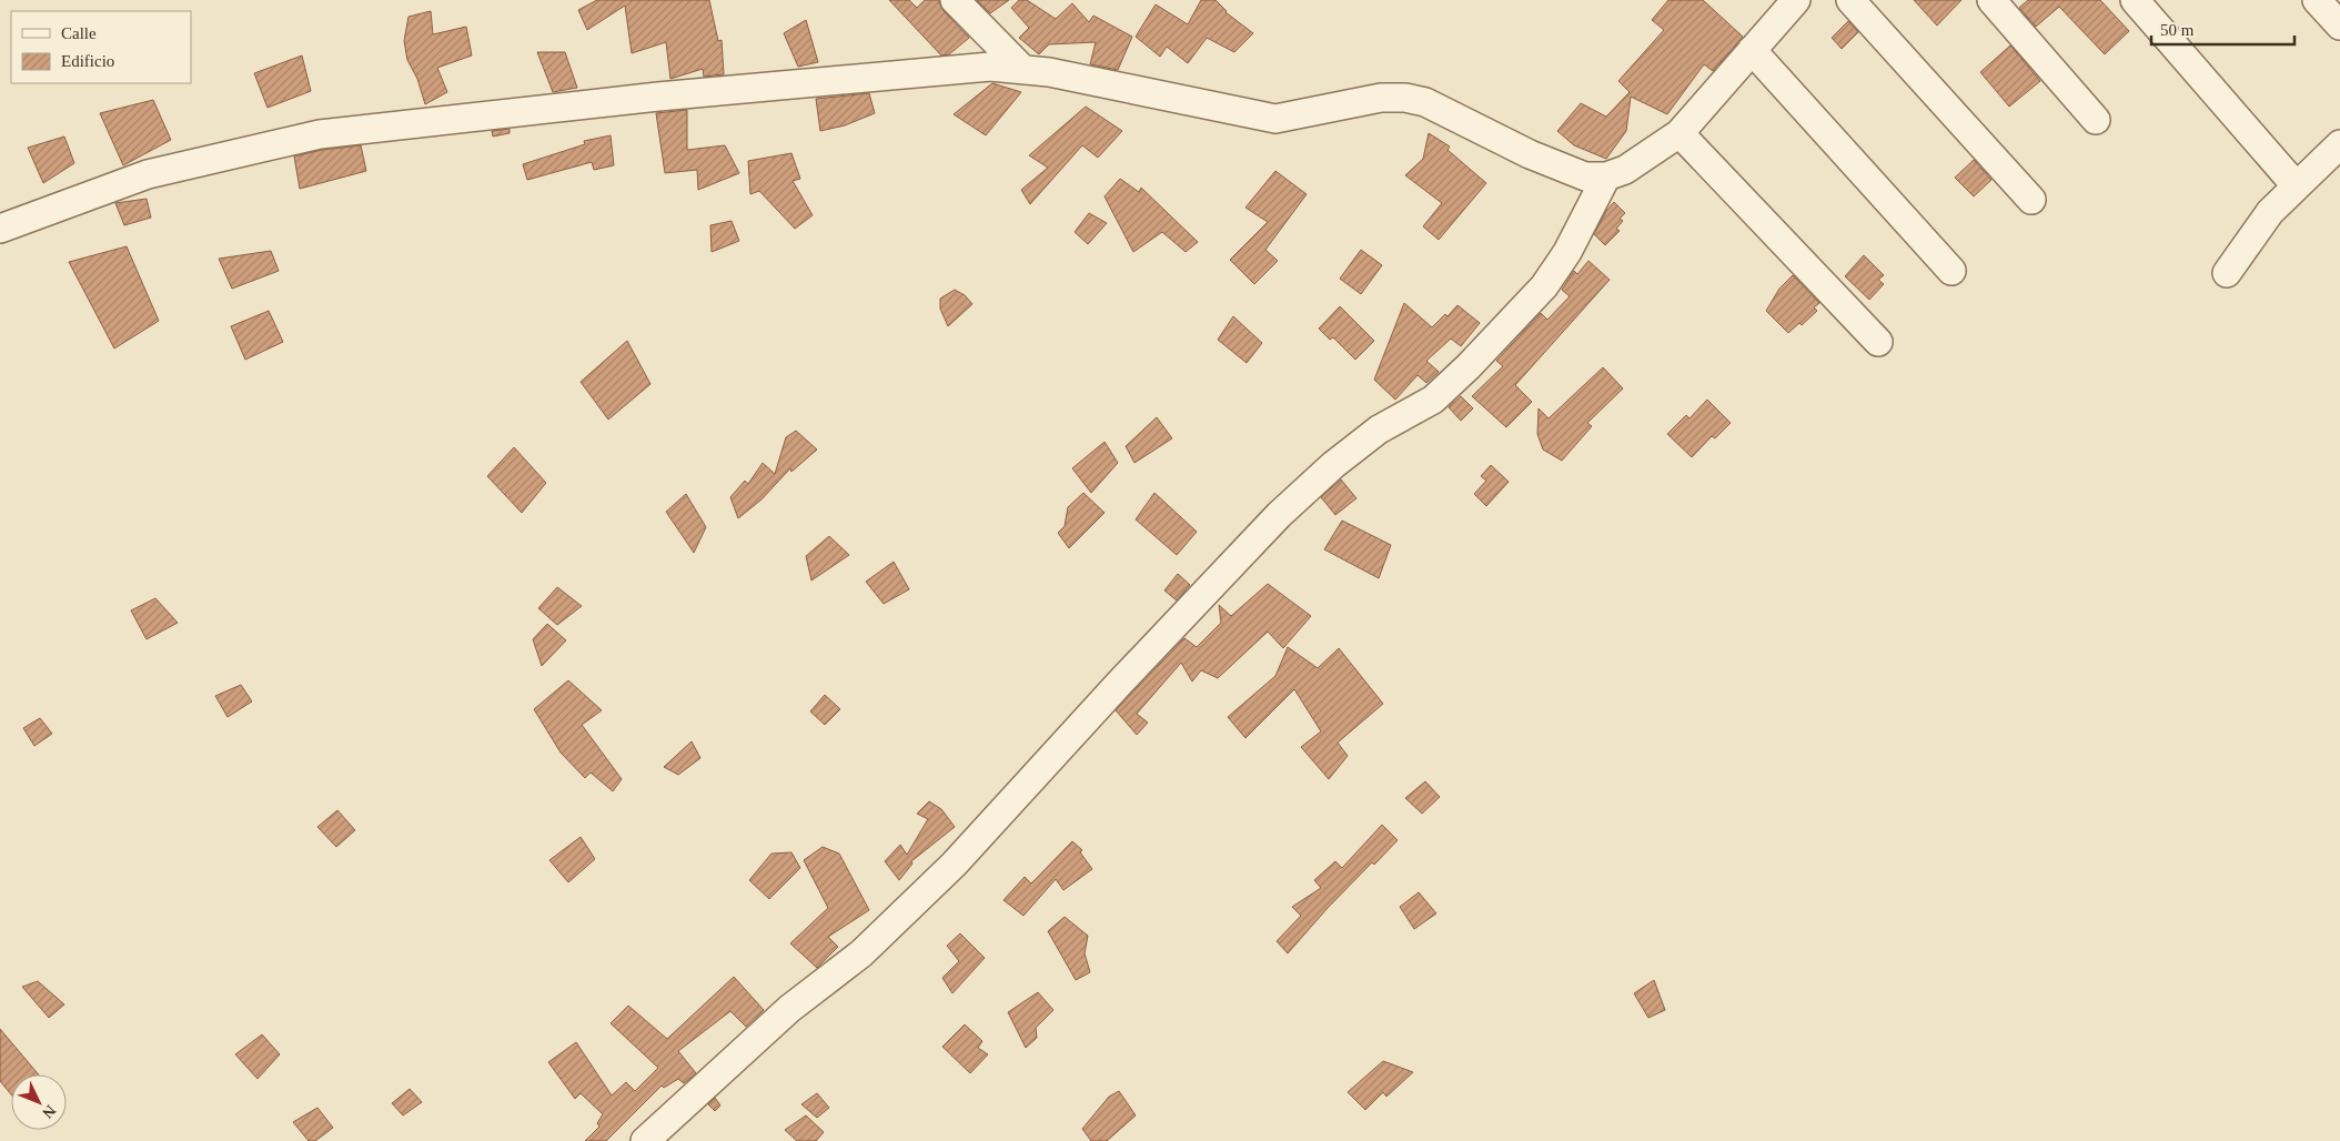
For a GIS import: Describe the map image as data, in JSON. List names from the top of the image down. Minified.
{"legend":["Calle","Edificio"],"scale_bar":"50 m","north":"bottom right"}
